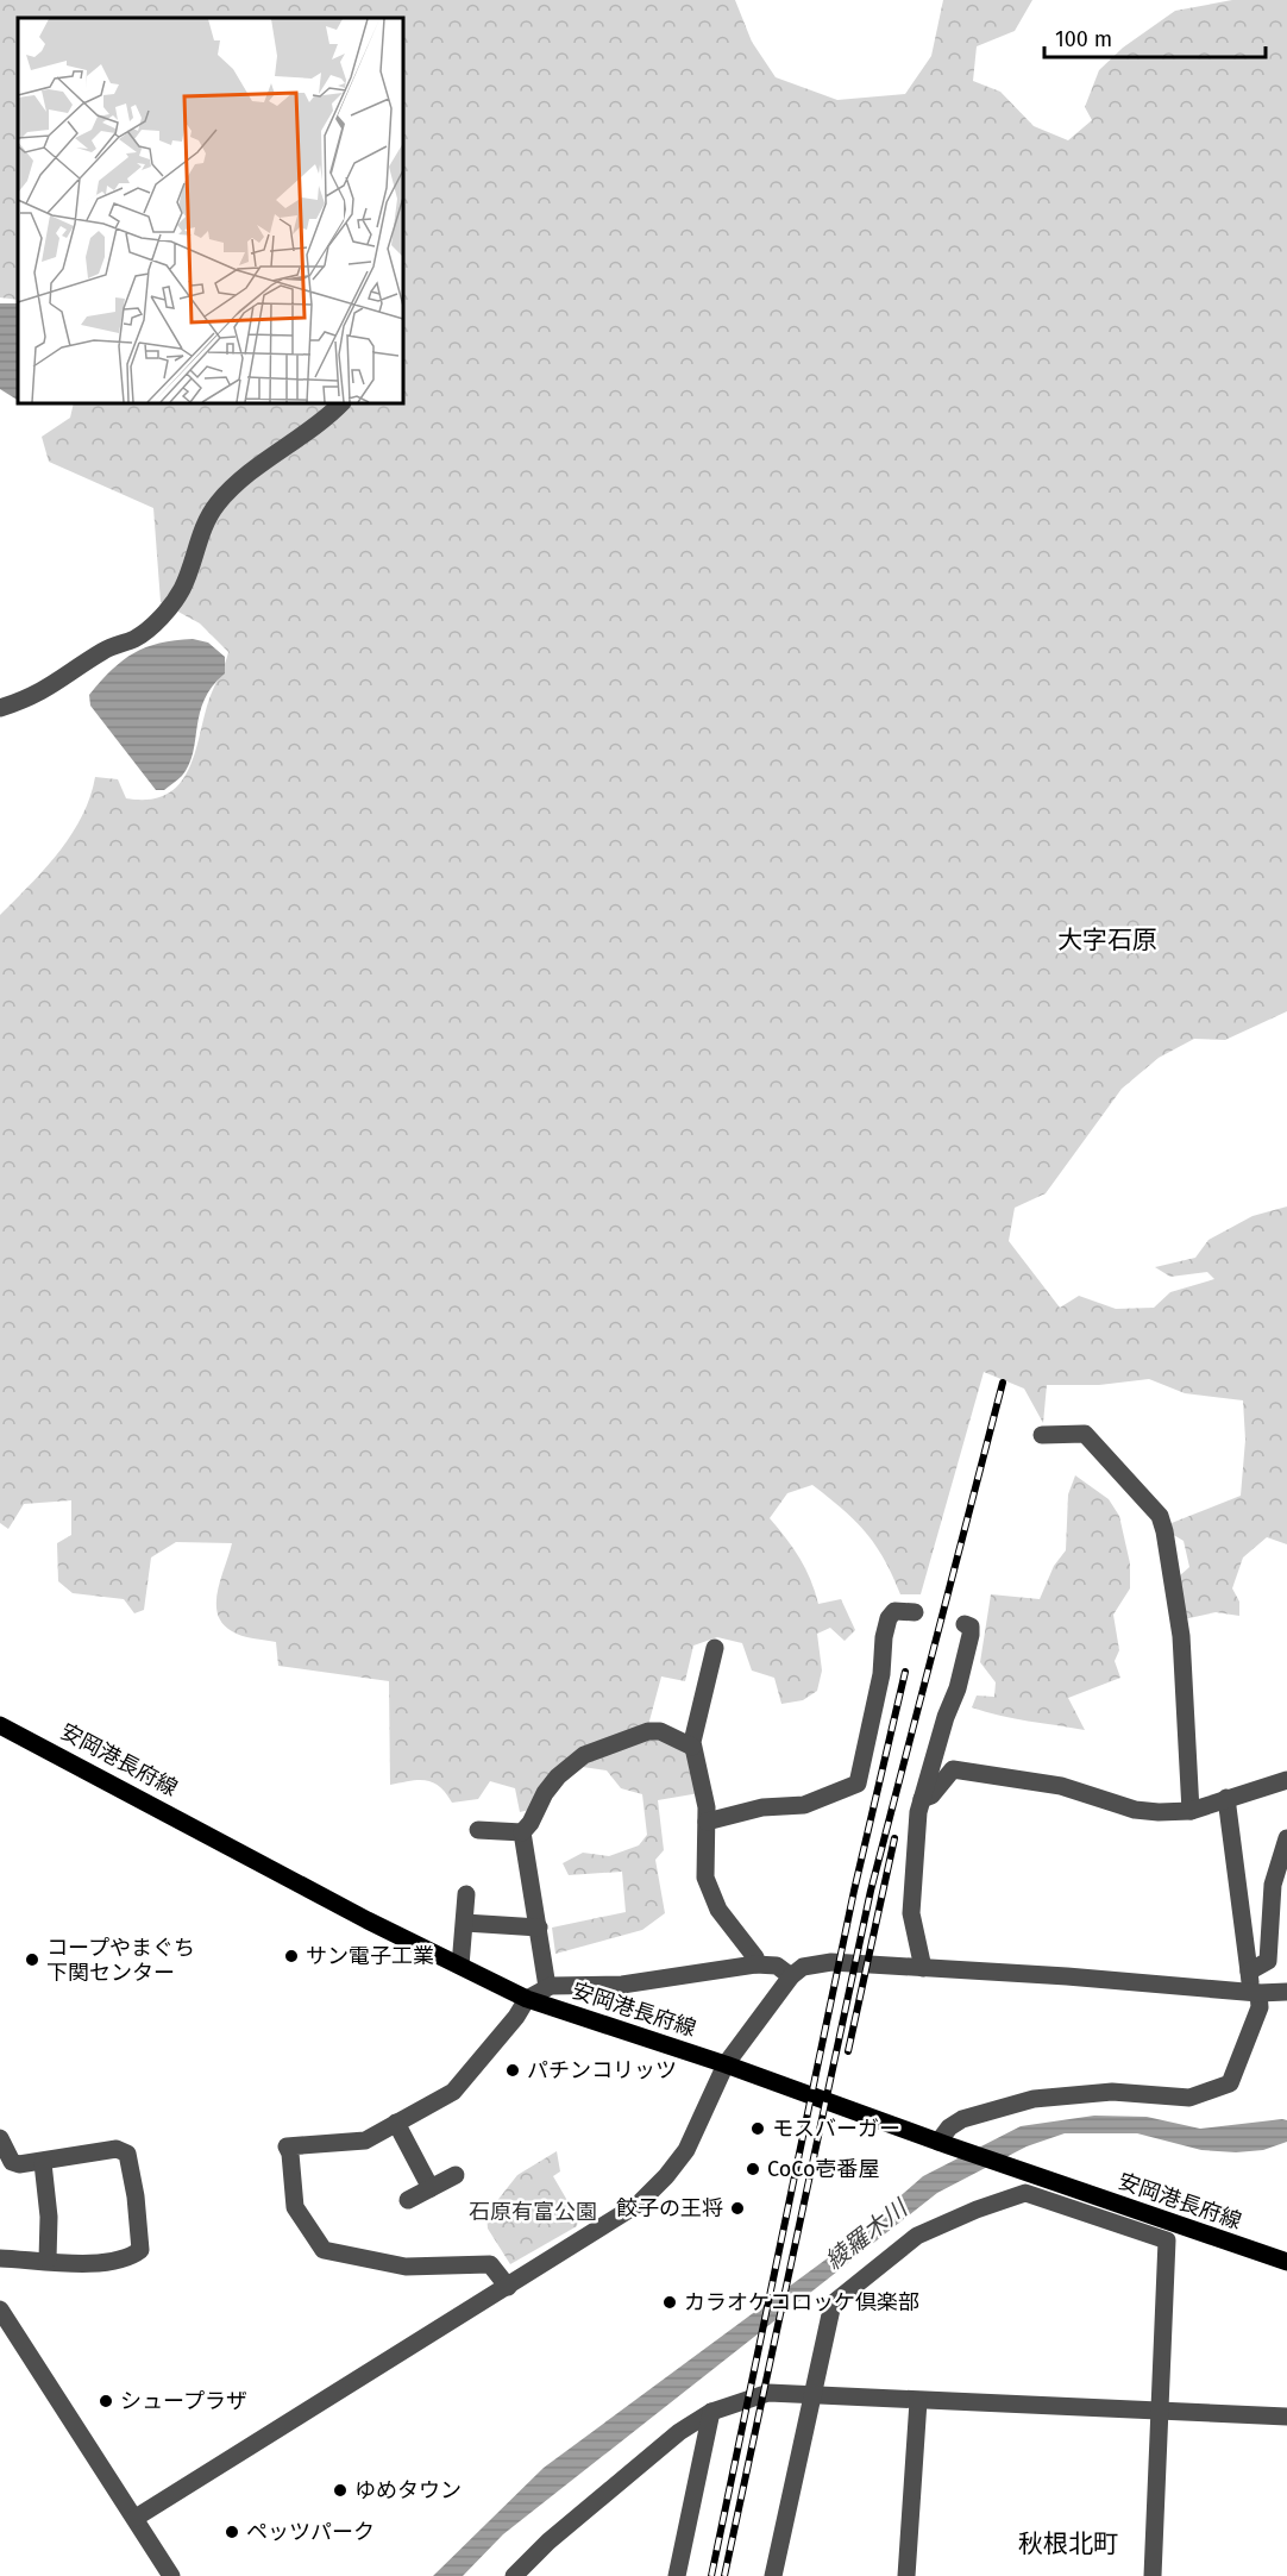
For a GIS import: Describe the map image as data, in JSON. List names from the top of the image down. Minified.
{"streets":{"main road":["安岡港長府線"]},"districts":["大字石原","秋根北町"],"water":["綾羅木川"],"parks":["石原有富公園"],"places":["サン電子工業","コープやまぐち 下関センター","パチンコリッツ","モスバーガー","CoCo壱番屋","餃子の王将","カラオケコロッケ倶楽部","シュープラザ","ゆめタウン","ペッツパーク"],"scale_bar":"100 m"}
